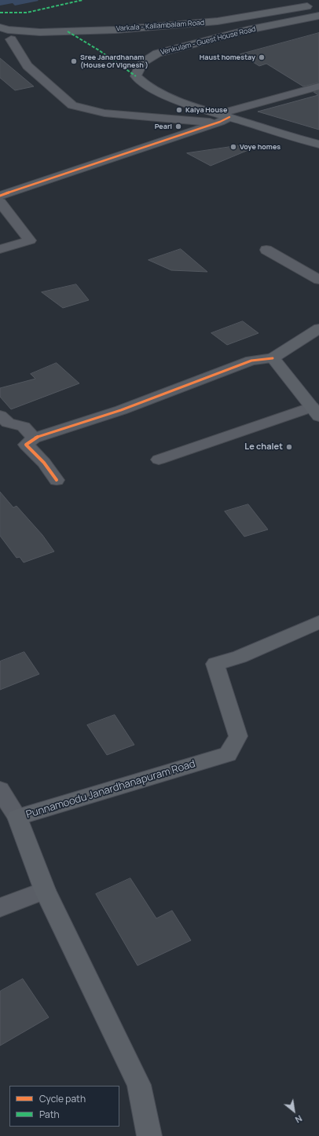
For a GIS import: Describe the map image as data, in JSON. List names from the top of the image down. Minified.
{"streets":{"main road":["Varkala - Kallambalam Road","Venkulam - Guest House Road","Punnamoodu Janardhanapuram Road"]},"crossings":[["Varkala - Kallambalam Road","Venkulam - Guest House Road"]],"places":["Haust homestay","Sree Janardhanam (House Of Vignesh )","Kaiya House","Pearl","Voye homes","Le chalet"],"legend":["Cycle path","Path"],"north":"bottom right"}
